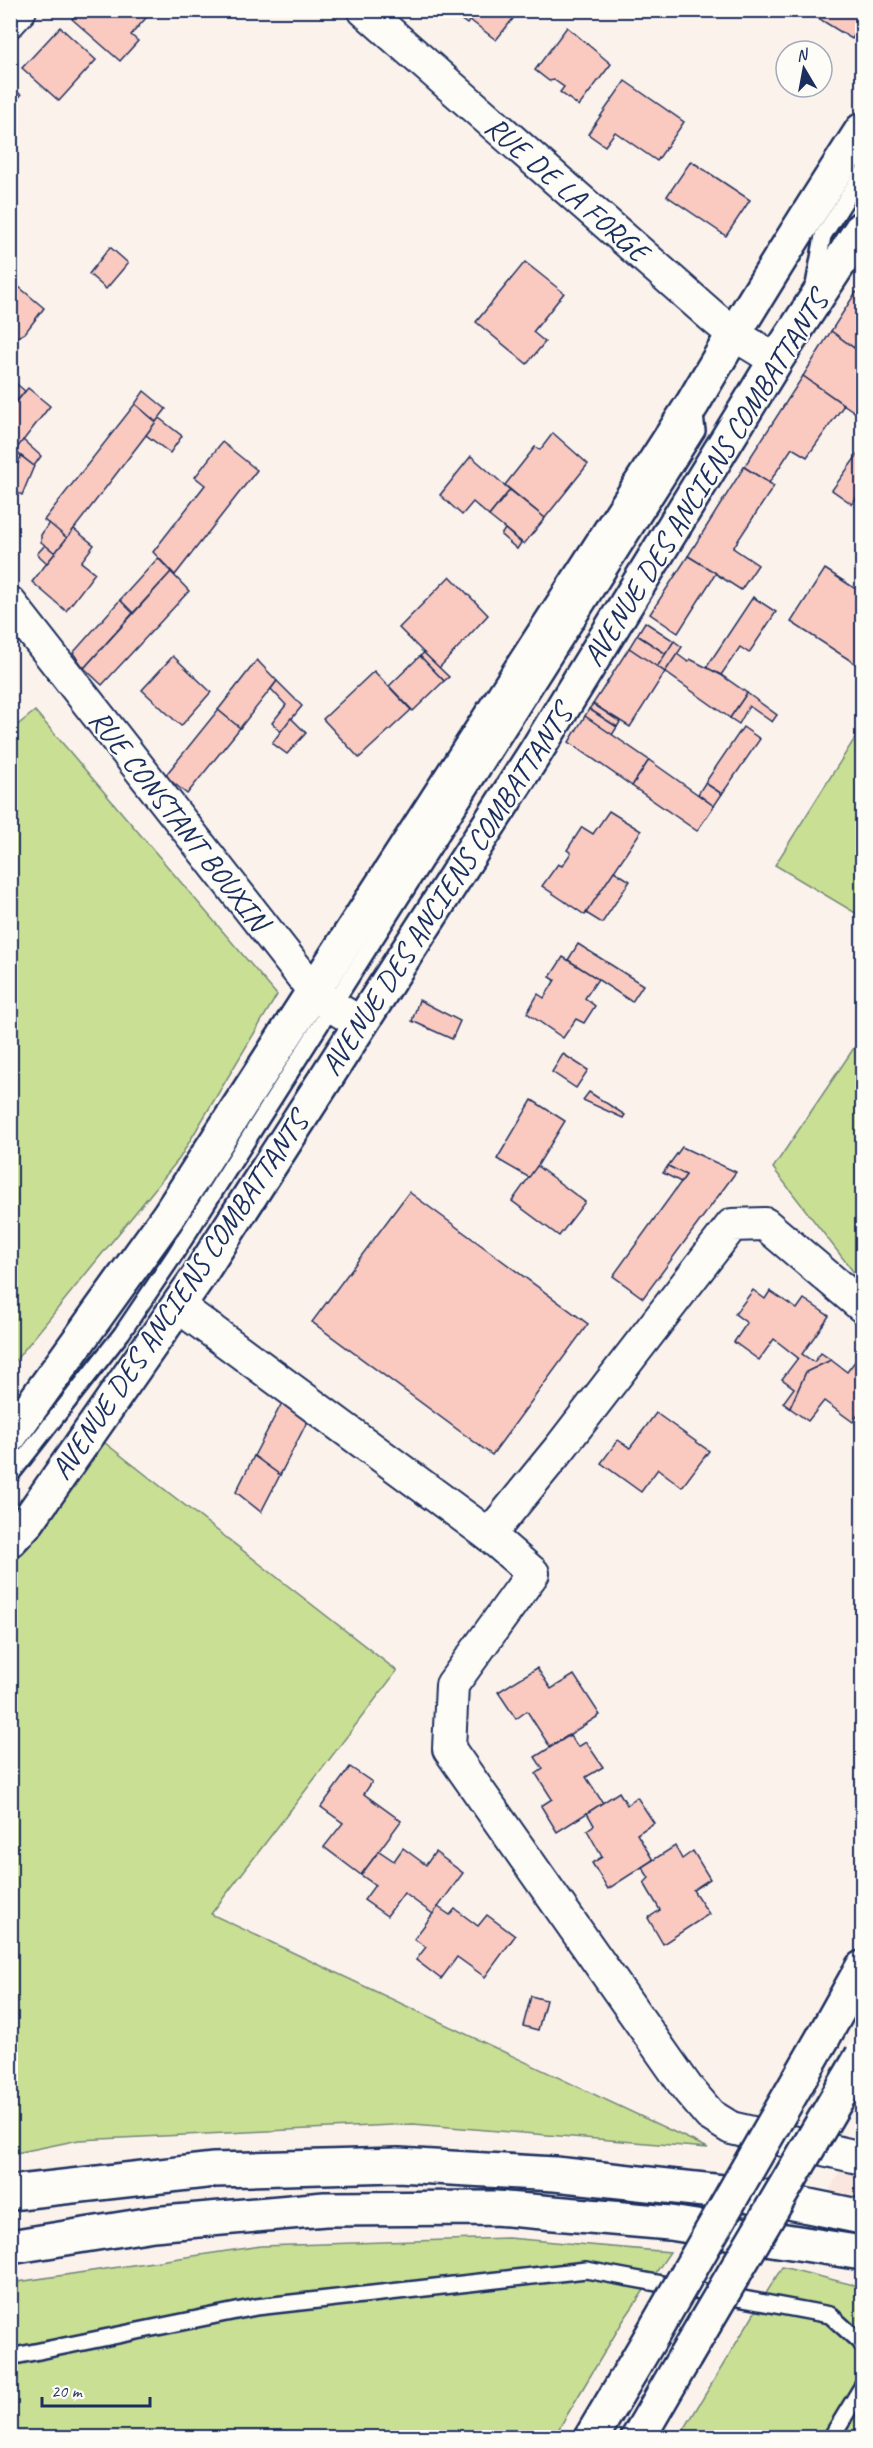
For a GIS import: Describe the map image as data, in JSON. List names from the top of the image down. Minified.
{"streets":{"main road":["AVENUE DES ANCIENS COMBATTANTS"],"street":["RUE DE LA FORGE","RUE CONSTANT BOUXIN"]},"crossings":[["RUE DE LA FORGE","AVENUE DES ANCIENS COMBATTANTS"],["AVENUE DES ANCIENS COMBATTANTS","RUE CONSTANT BOUXIN"]],"scale_bar":"20 m","north":"top"}
